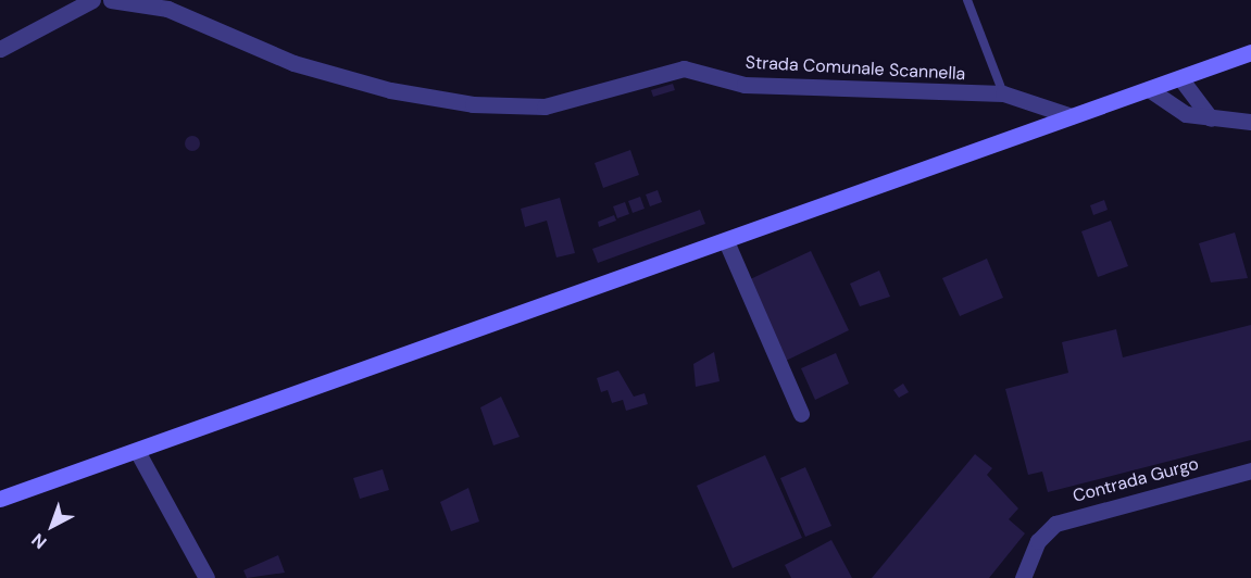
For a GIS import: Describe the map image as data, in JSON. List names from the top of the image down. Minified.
{"streets":{"street":["Strada Comunale Scannella","Contrada Gurgo"]},"north":"bottom left"}
